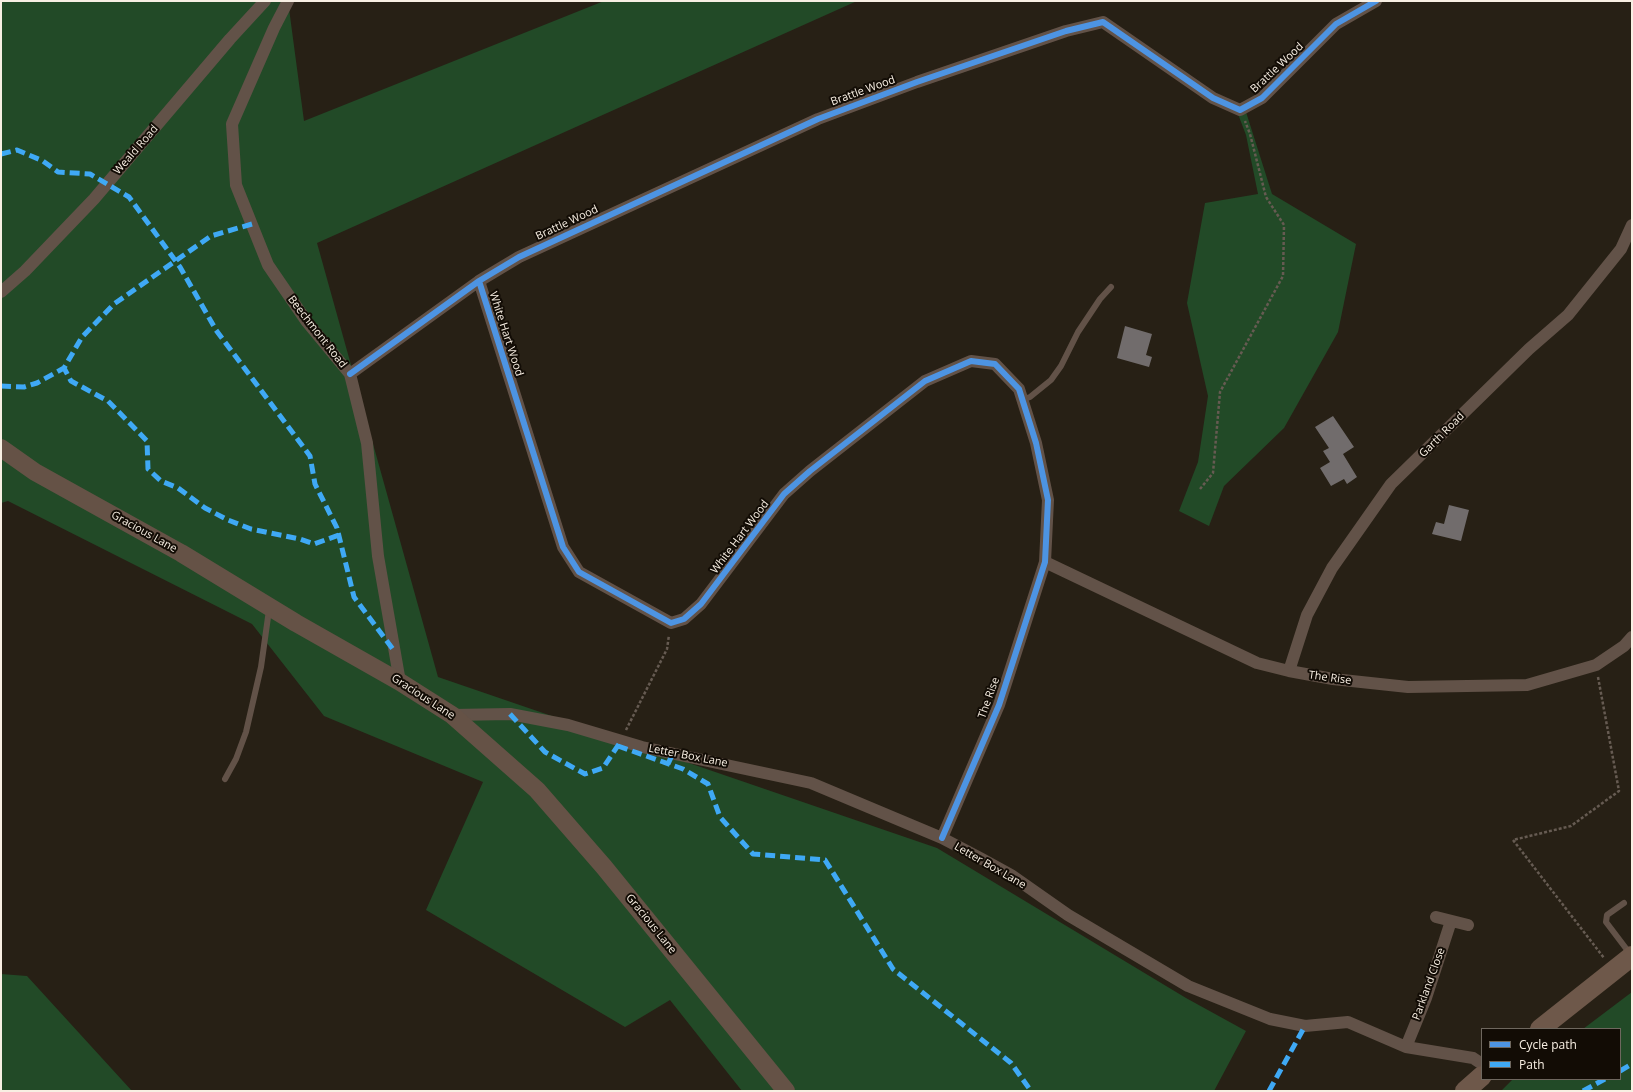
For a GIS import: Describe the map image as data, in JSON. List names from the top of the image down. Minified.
{"streets":{"street":["Brattle Wood","Weald Road","Beechmont Road","White Hart Wood","Garth Road","Gracious Lane","The Rise","Letter Box Lane","Parkland Close"]},"crossings":[["Brattle Wood","Beechmont Road"],["Brattle Wood","White Hart Wood"],["Beechmont Road","Gracious Lane"],["White Hart Wood","The Rise"],["Garth Road","The Rise"],["Gracious Lane","Letter Box Lane"],["The Rise","Letter Box Lane"],["Letter Box Lane","Parkland Close"]],"legend":["Cycle path","Path"]}
